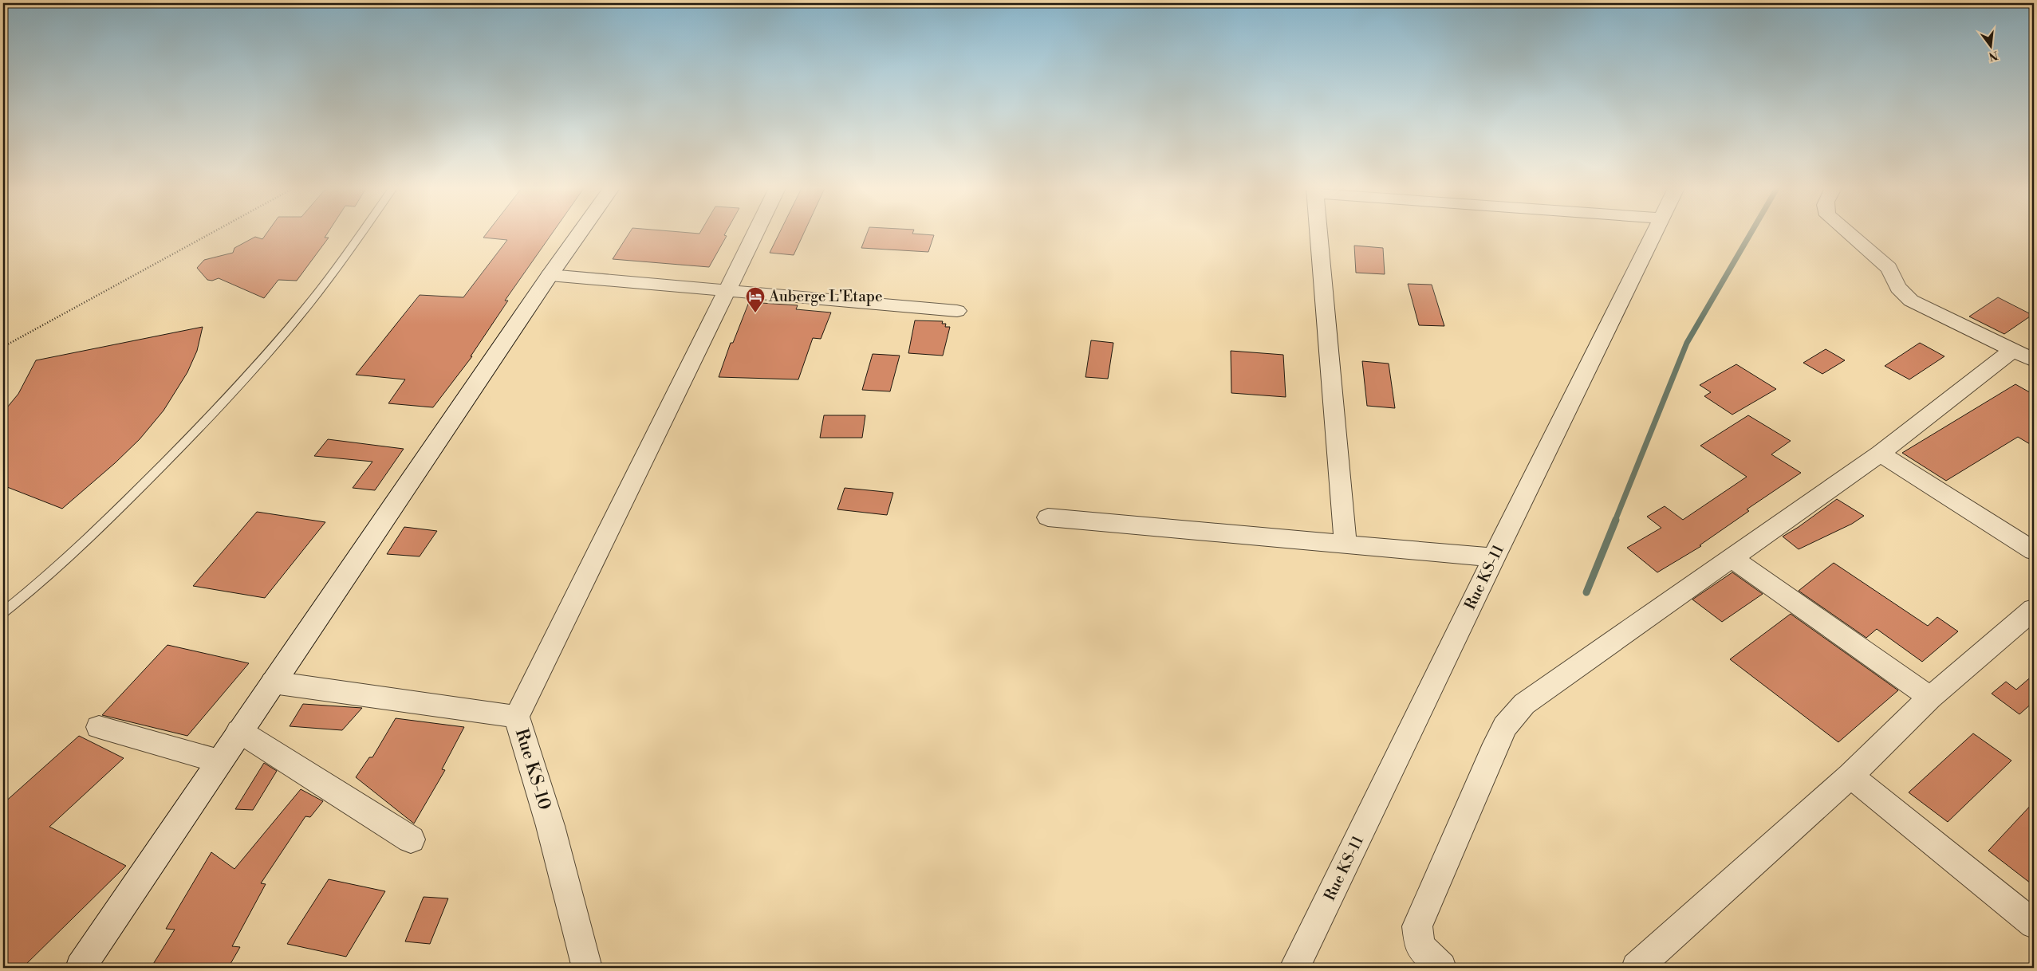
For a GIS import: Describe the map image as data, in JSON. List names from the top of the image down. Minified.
{"streets":{"street":["Rue KS-11","Rue KS-10"]},"places":{"hotel":["Auberge L'Etape"]},"north":"bottom"}
